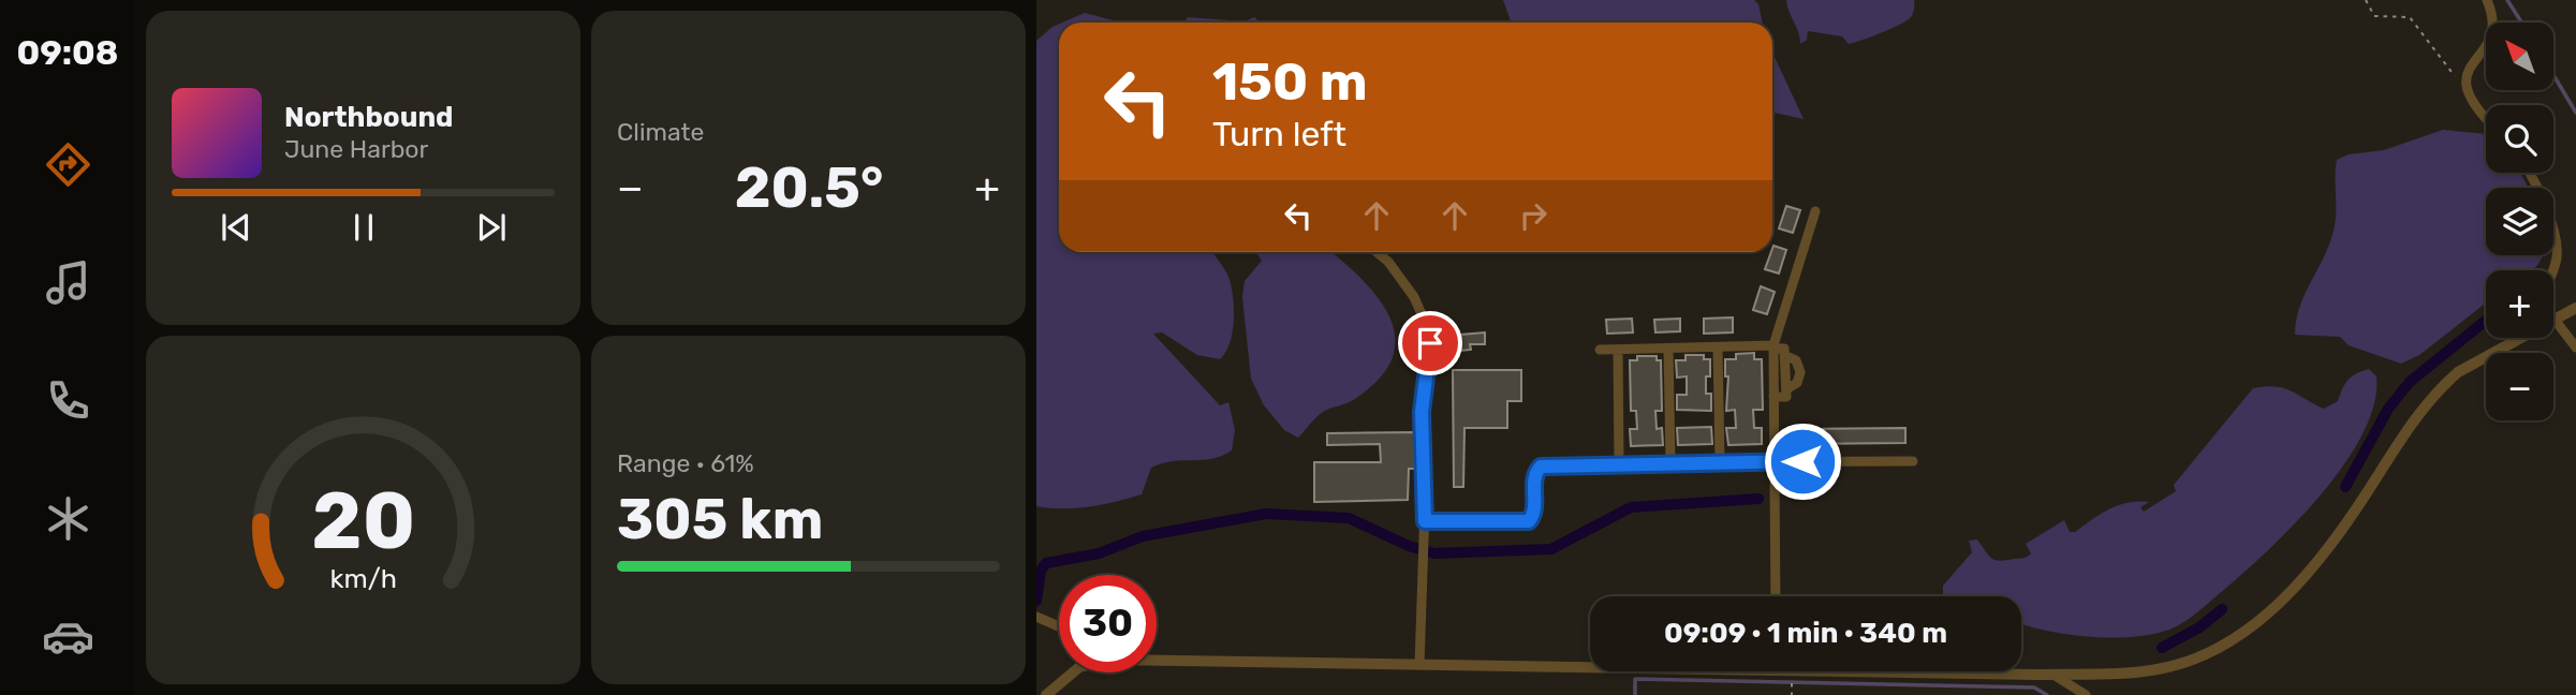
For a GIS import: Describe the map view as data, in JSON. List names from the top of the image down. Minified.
{"north":"top left","page":{"tabs":"09:08","tile":["Climate",["Range · 61%","305 km"]],"map_buttons":["+","−"],"turn":["150 m","Turn left"],"song":["Northbound","June Harbor"],"heat":["−","20.5°","+"],"limit":"30","trip":"09:09 · 1 min · 340 m","gauge":["20","km/h"]}}
